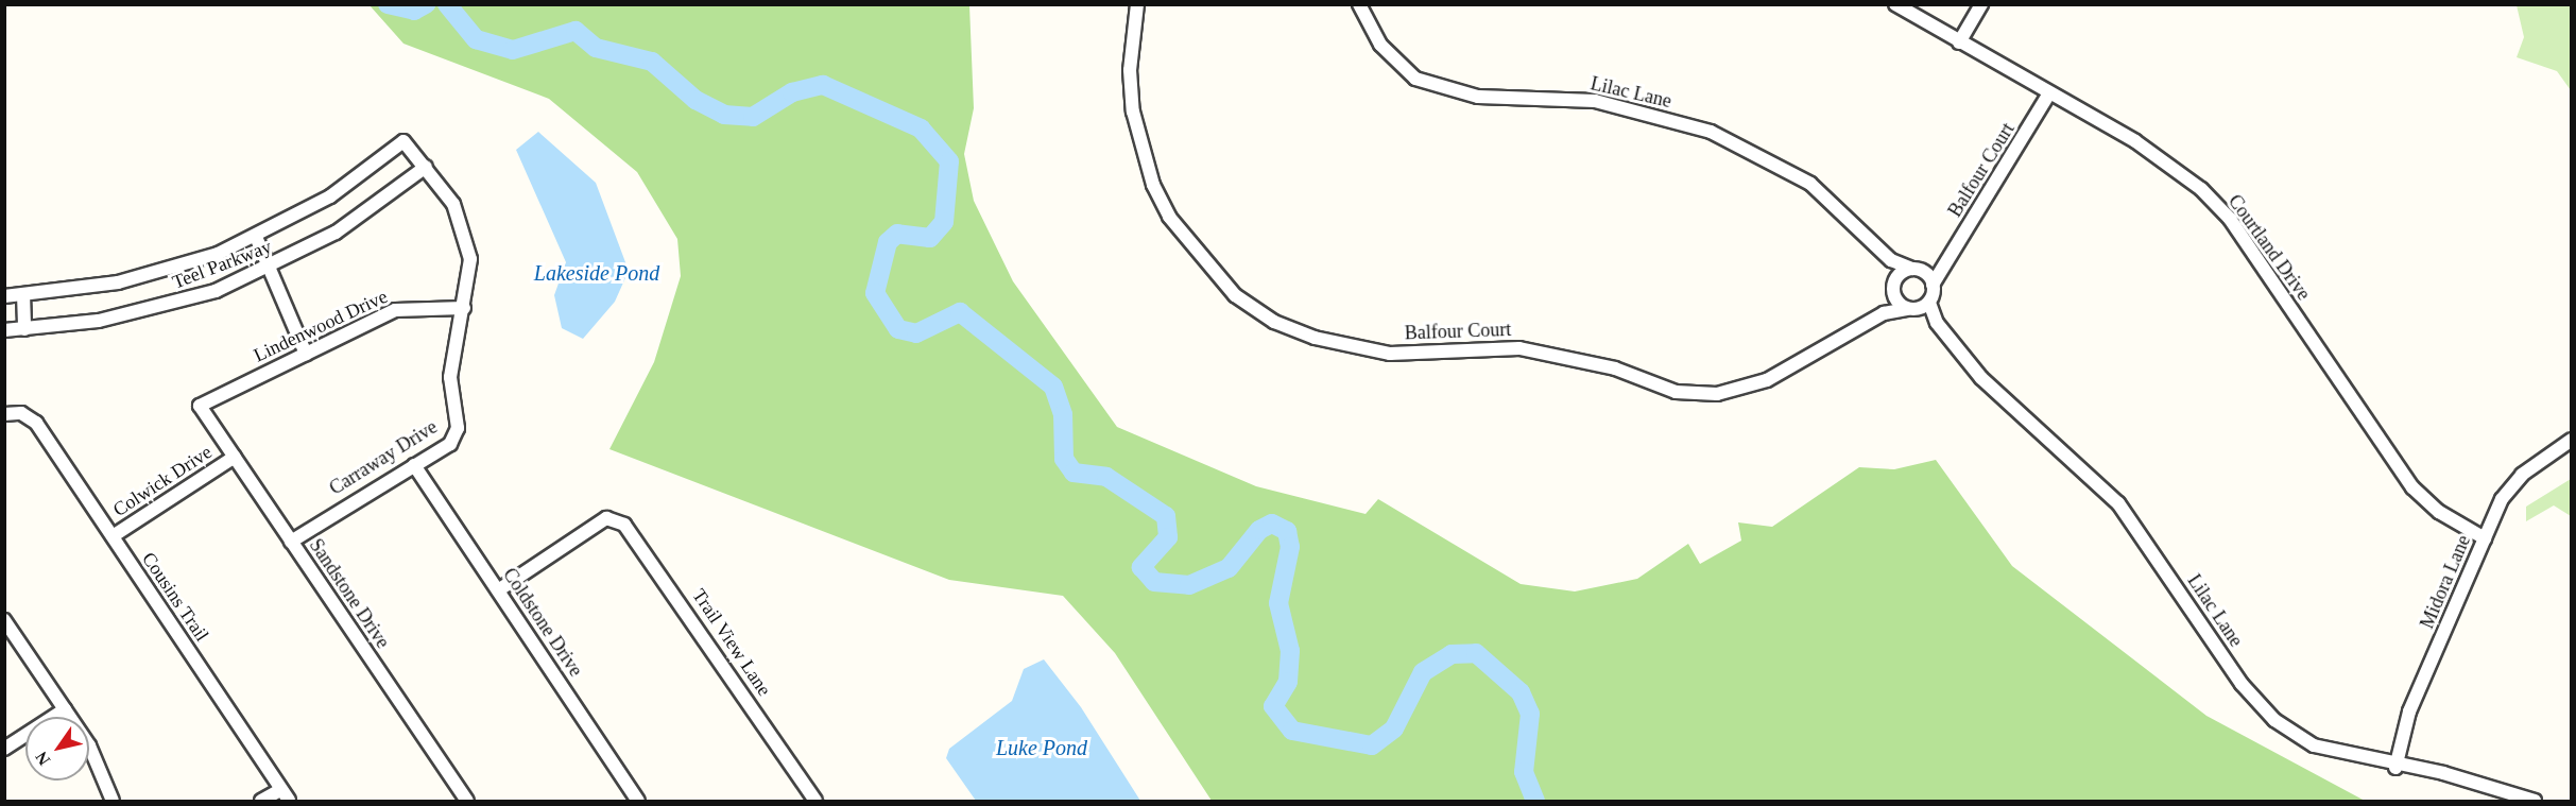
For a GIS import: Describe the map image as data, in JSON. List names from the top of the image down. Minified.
{"streets":{"street":["Lilac Lane","Balfour Court","Courtland Drive","Teel Parkway","Lindenwood Drive","Carraway Drive","Colwick Drive","Midora Lane","Sandstone Drive","Cousins Trail","Coldstone Drive","Trail View Lane"]},"crossings":[["Lilac Lane","Balfour Court"],["Lilac Lane","Midora Lane"],["Balfour Court","Courtland Drive"],["Courtland Drive","Midora Lane"],["Teel Parkway","Carraway Drive"],["Lindenwood Drive","Carraway Drive"],["Lindenwood Drive","Sandstone Drive"],["Carraway Drive","Sandstone Drive"],["Carraway Drive","Coldstone Drive"],["Colwick Drive","Sandstone Drive"],["Colwick Drive","Cousins Trail"],["Coldstone Drive","Trail View Lane"]],"water":["Lakeside Pond","Luke Pond"],"north":"bottom left"}
